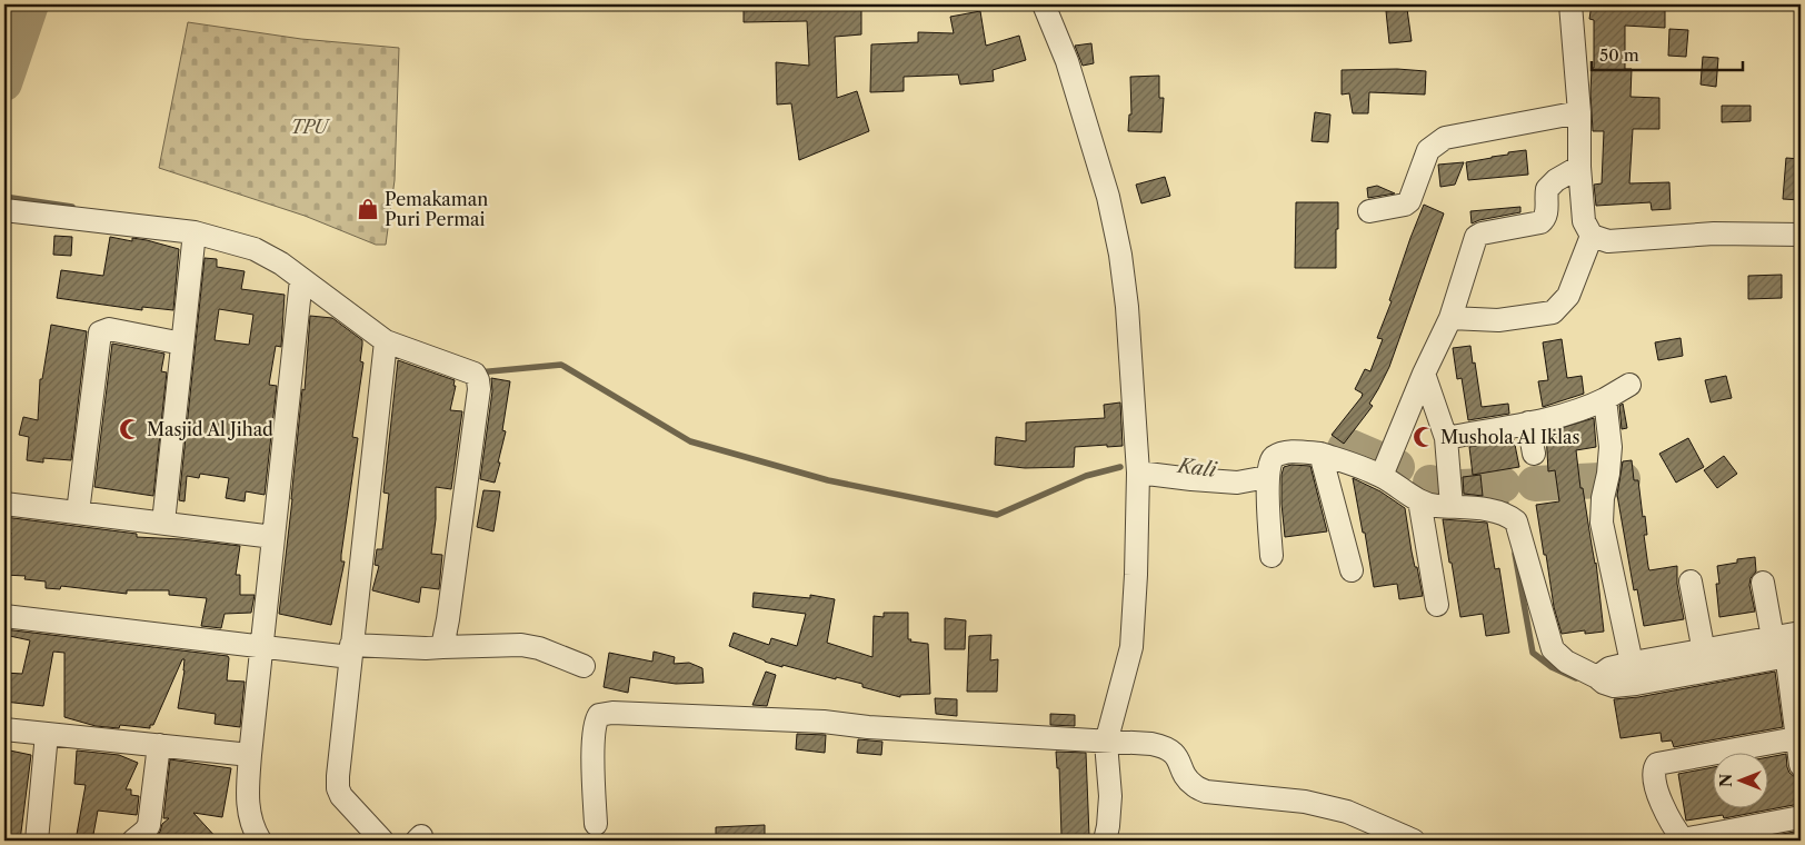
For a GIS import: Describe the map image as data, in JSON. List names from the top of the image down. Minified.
{"water":["Kali"],"parks":["TPU"],"places":{"shop":["Pemakaman Puri Permai"],"mosque":["Masjid Al Jihad","Mushola Al Iklas"]},"scale_bar":"50 m","north":"left"}
